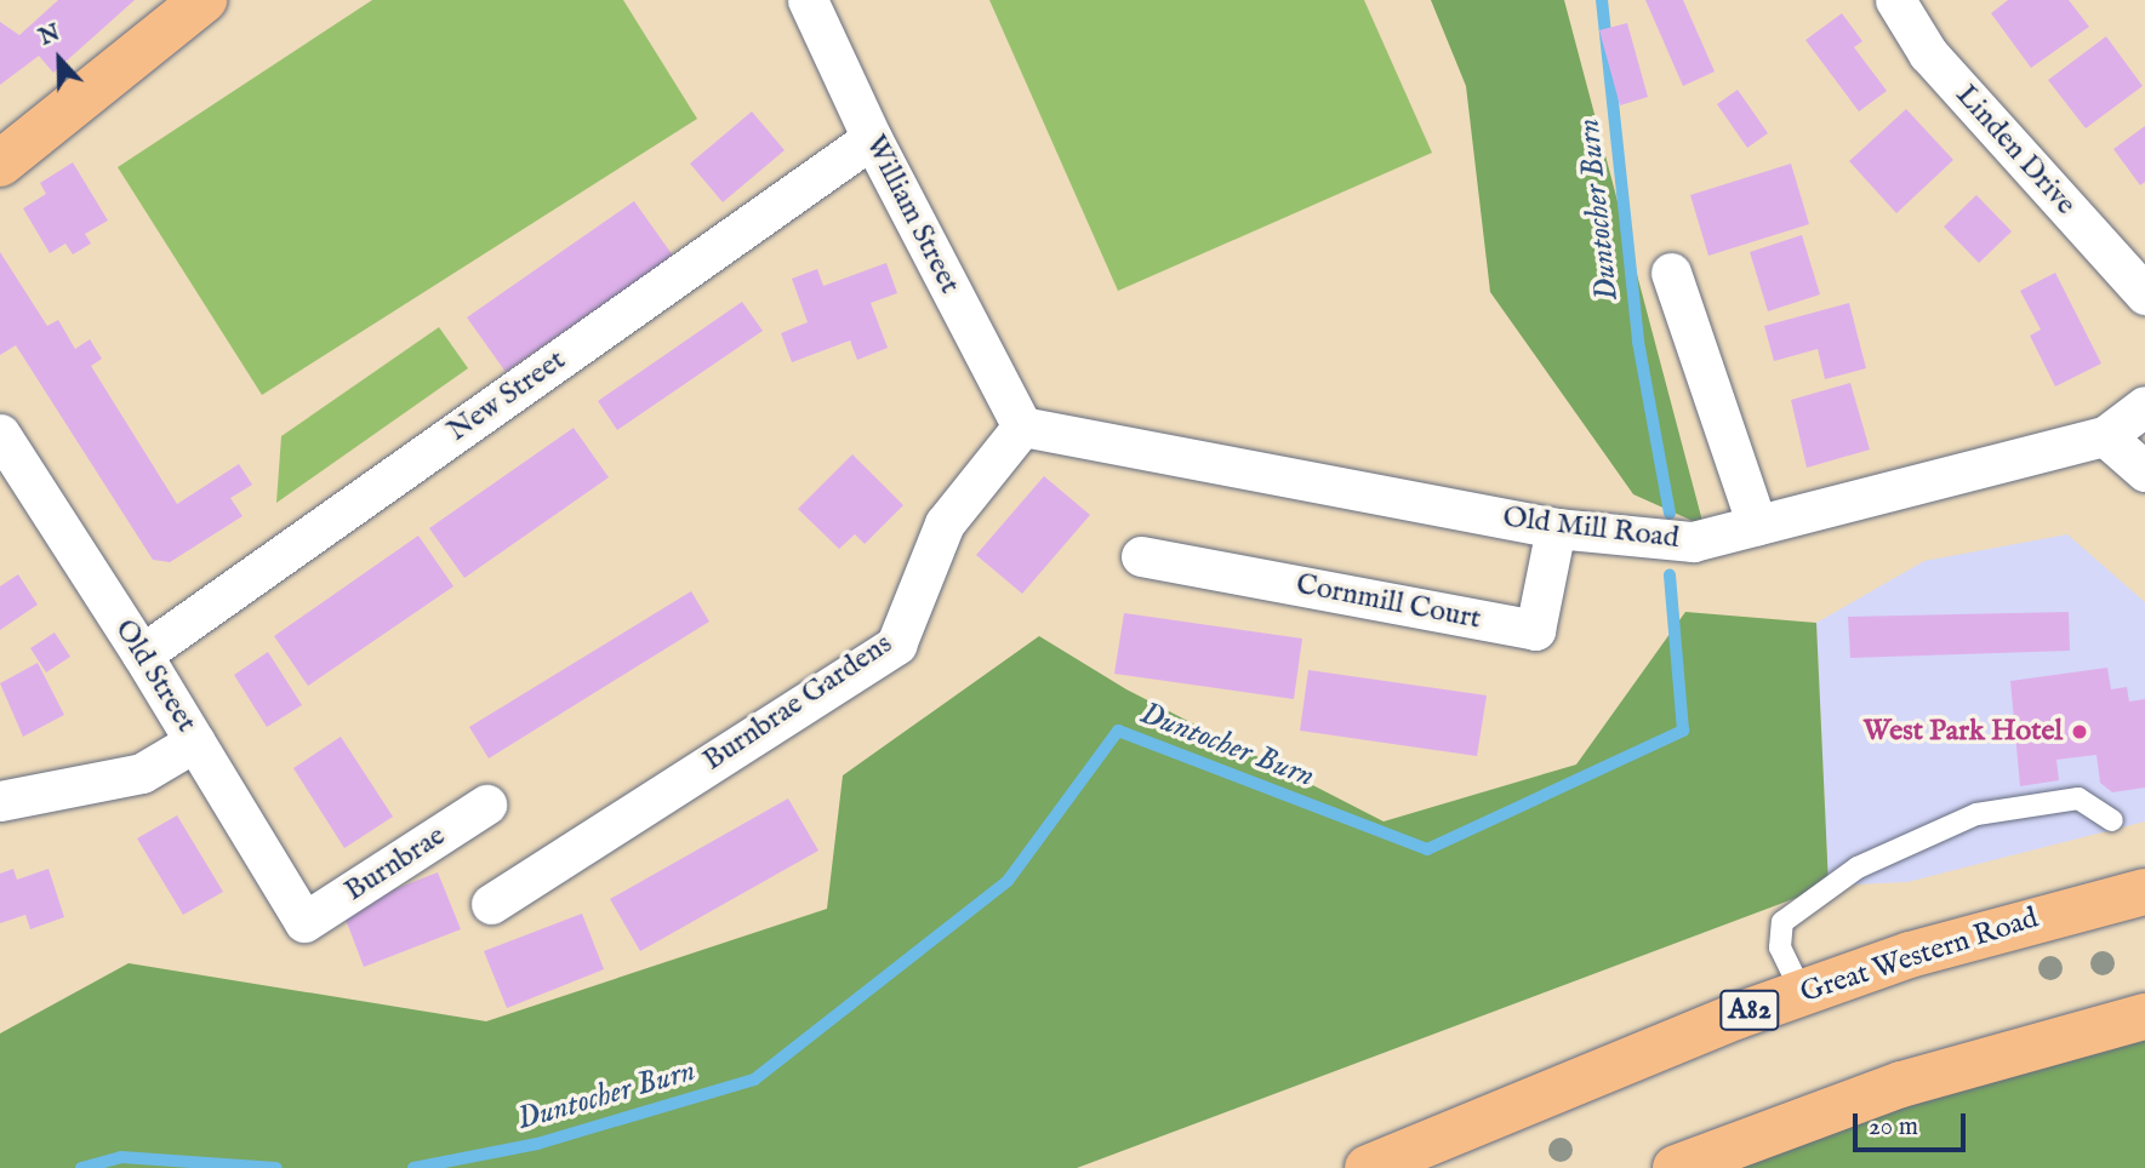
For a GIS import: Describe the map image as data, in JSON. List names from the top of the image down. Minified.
{"streets":{"main road":["Great Western Road","A82"],"street":["Linden Drive","William Street","New Street","Old Mill Road","Cornmill Court","Old Street","Burnbrae Gardens","Burnbrae"]},"crossings":[["William Street","New Street"],["William Street","Old Mill Road"],["William Street","Burnbrae Gardens"],["New Street","Old Street"],["Old Mill Road","Cornmill Court"],["Old Mill Road","Burnbrae Gardens"],["Old Street","Burnbrae"]],"water":["Duntocher Burn"],"places":["West Park Hotel"],"scale_bar":"20 m","north":"top"}
